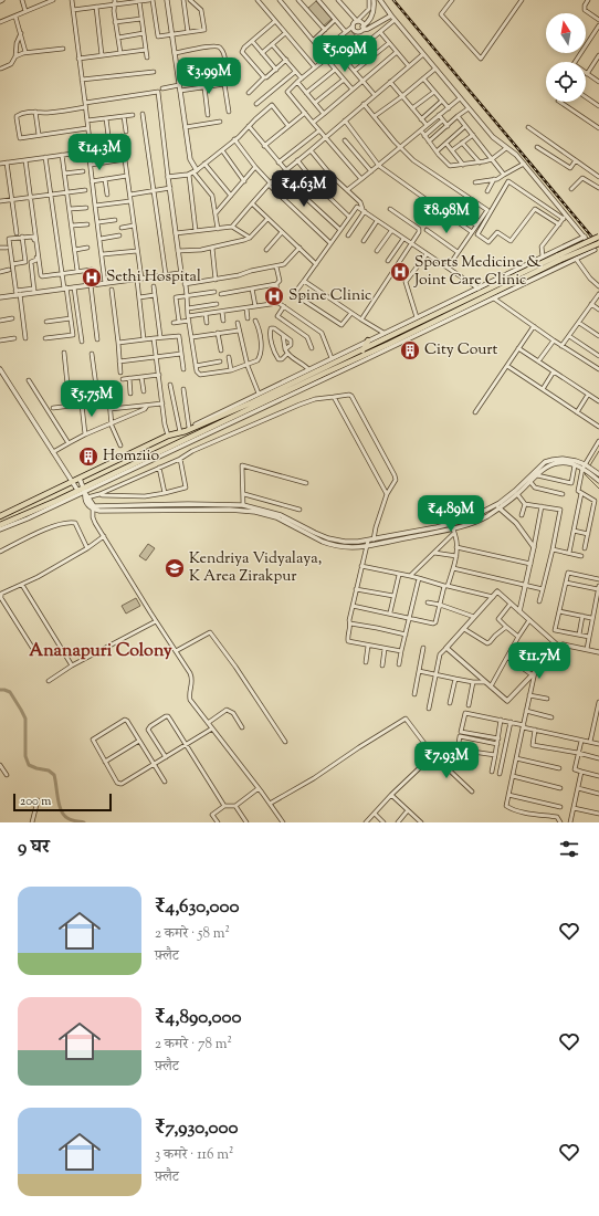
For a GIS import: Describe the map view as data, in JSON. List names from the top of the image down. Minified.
{"districts":["Ananapuri Colony"],"places":{"hospital":["Sports Medicine & Joint Care Clinic","Sethi Hospital","Spine Clinic"],"building":["City Court","Homziio"],"school or university":["Kendriya Vidyalaya, K Area Zirakpur"]},"scale_bar":"200 m","north":"top","page":{"price":["₹5.09M","₹3.99M","₹14.3M","₹4.63M","₹8.98M","₹5.75M","₹4.89M","₹11.7M","₹7.93M"],"scale":"200 m","heading":"9 घर","list":[{"name":"₹4,630,000","note":"2 कमरे · 58 m² · फ़्लैट"},{"name":"₹4,890,000","note":"2 कमरे · 78 m² · फ़्लैट"},{"name":"₹7,930,000","note":"3 कमरे · 116 m² · फ़्लैट"}]}}
